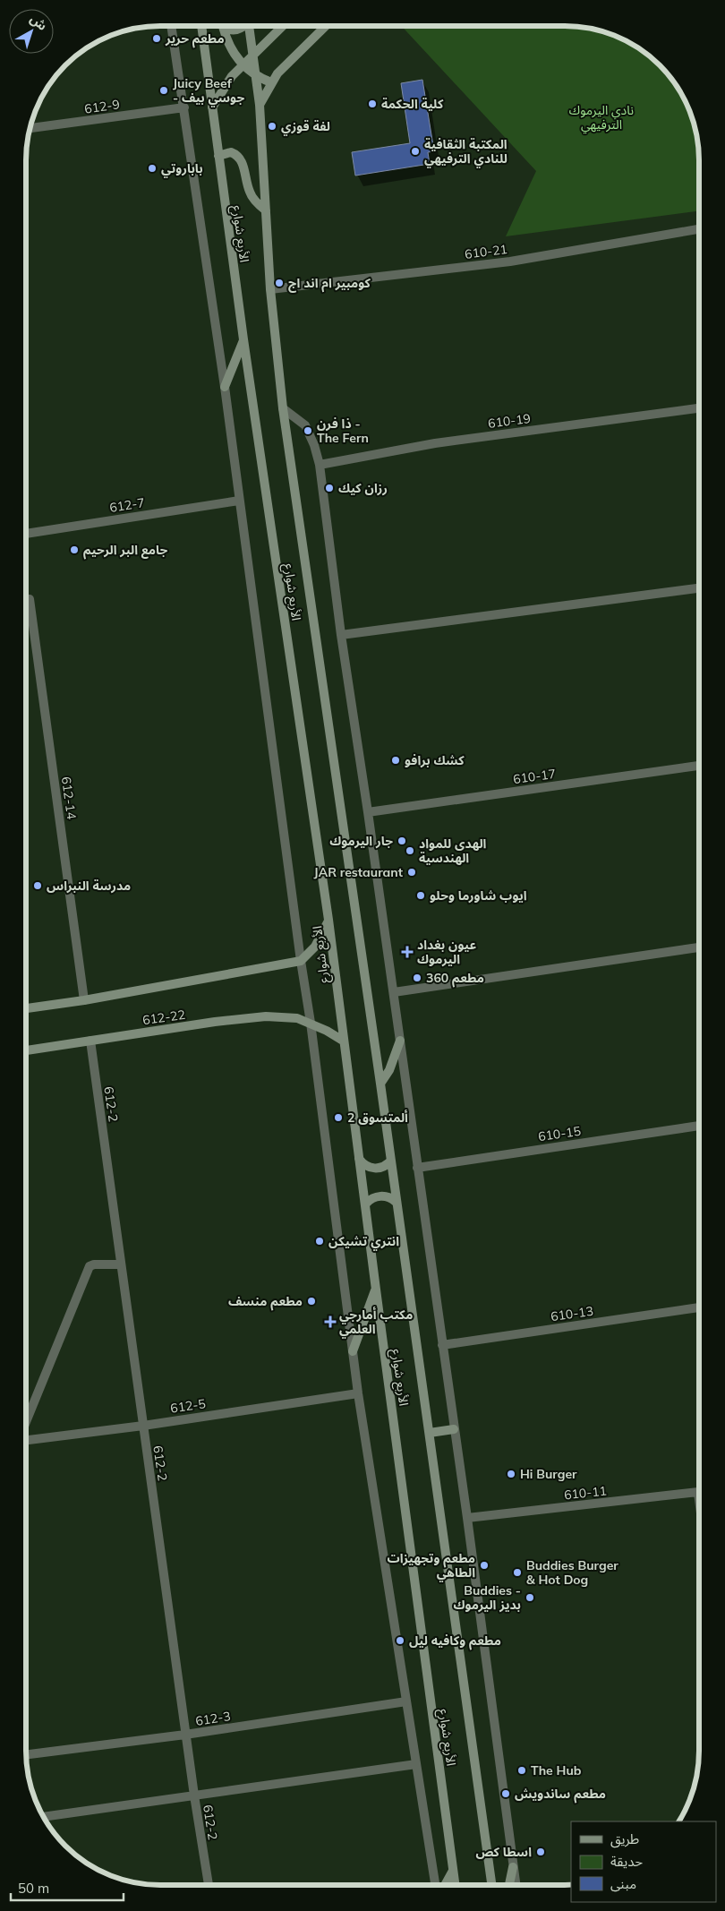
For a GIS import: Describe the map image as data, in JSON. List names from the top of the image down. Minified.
{"streets":{"main road":["الأربع شوارع","612-22"],"street":["612-9","610-21","610-19","612-7","610-17","612-14","612-2","610-15","610-13","612-5","610-11","612-3"]},"crossings":[["الأربع شوارع","610-21"],["الأربع شوارع","612-22"],["612-22","612-2"],["612-2","612-5"],["612-2","612-3"]],"parks":["نادي اليرموك الترفيهي"],"places":{"other":["مطعم حرير","Juicy Beef - جوسي بيف","كلية الحكمة","لفة قوزي","المكتبة الثقافية للنادي الترفيهي","باباروتي","كومبير ام اند اج","ذا فرن - The Fern","رزان كيك","جامع البر الرحيم","كشك برافو","جار اليرموك","الهدى للمواد الهندسية","JAR restaurant","مدرسة النبراس","ايوب شاورما وحلو","مطعم 360","ألمتسوق 2","انتري تشيكن","مطعم منسف","Hi Burger","مطعم وتجهيزات الطاهي","Buddies Burger & Hot Dog","Buddies - بديز اليرموك","مطعم وكافيه ليل","The Hub","مطعم ساندويش","اسطا كص"],"health":["عيون بغداد اليرموك","مكتب أمارجي العلمي"]},"legend":["طريق","حديقة","مبنى"],"scale_bar":"50 m","north":"top right"}
